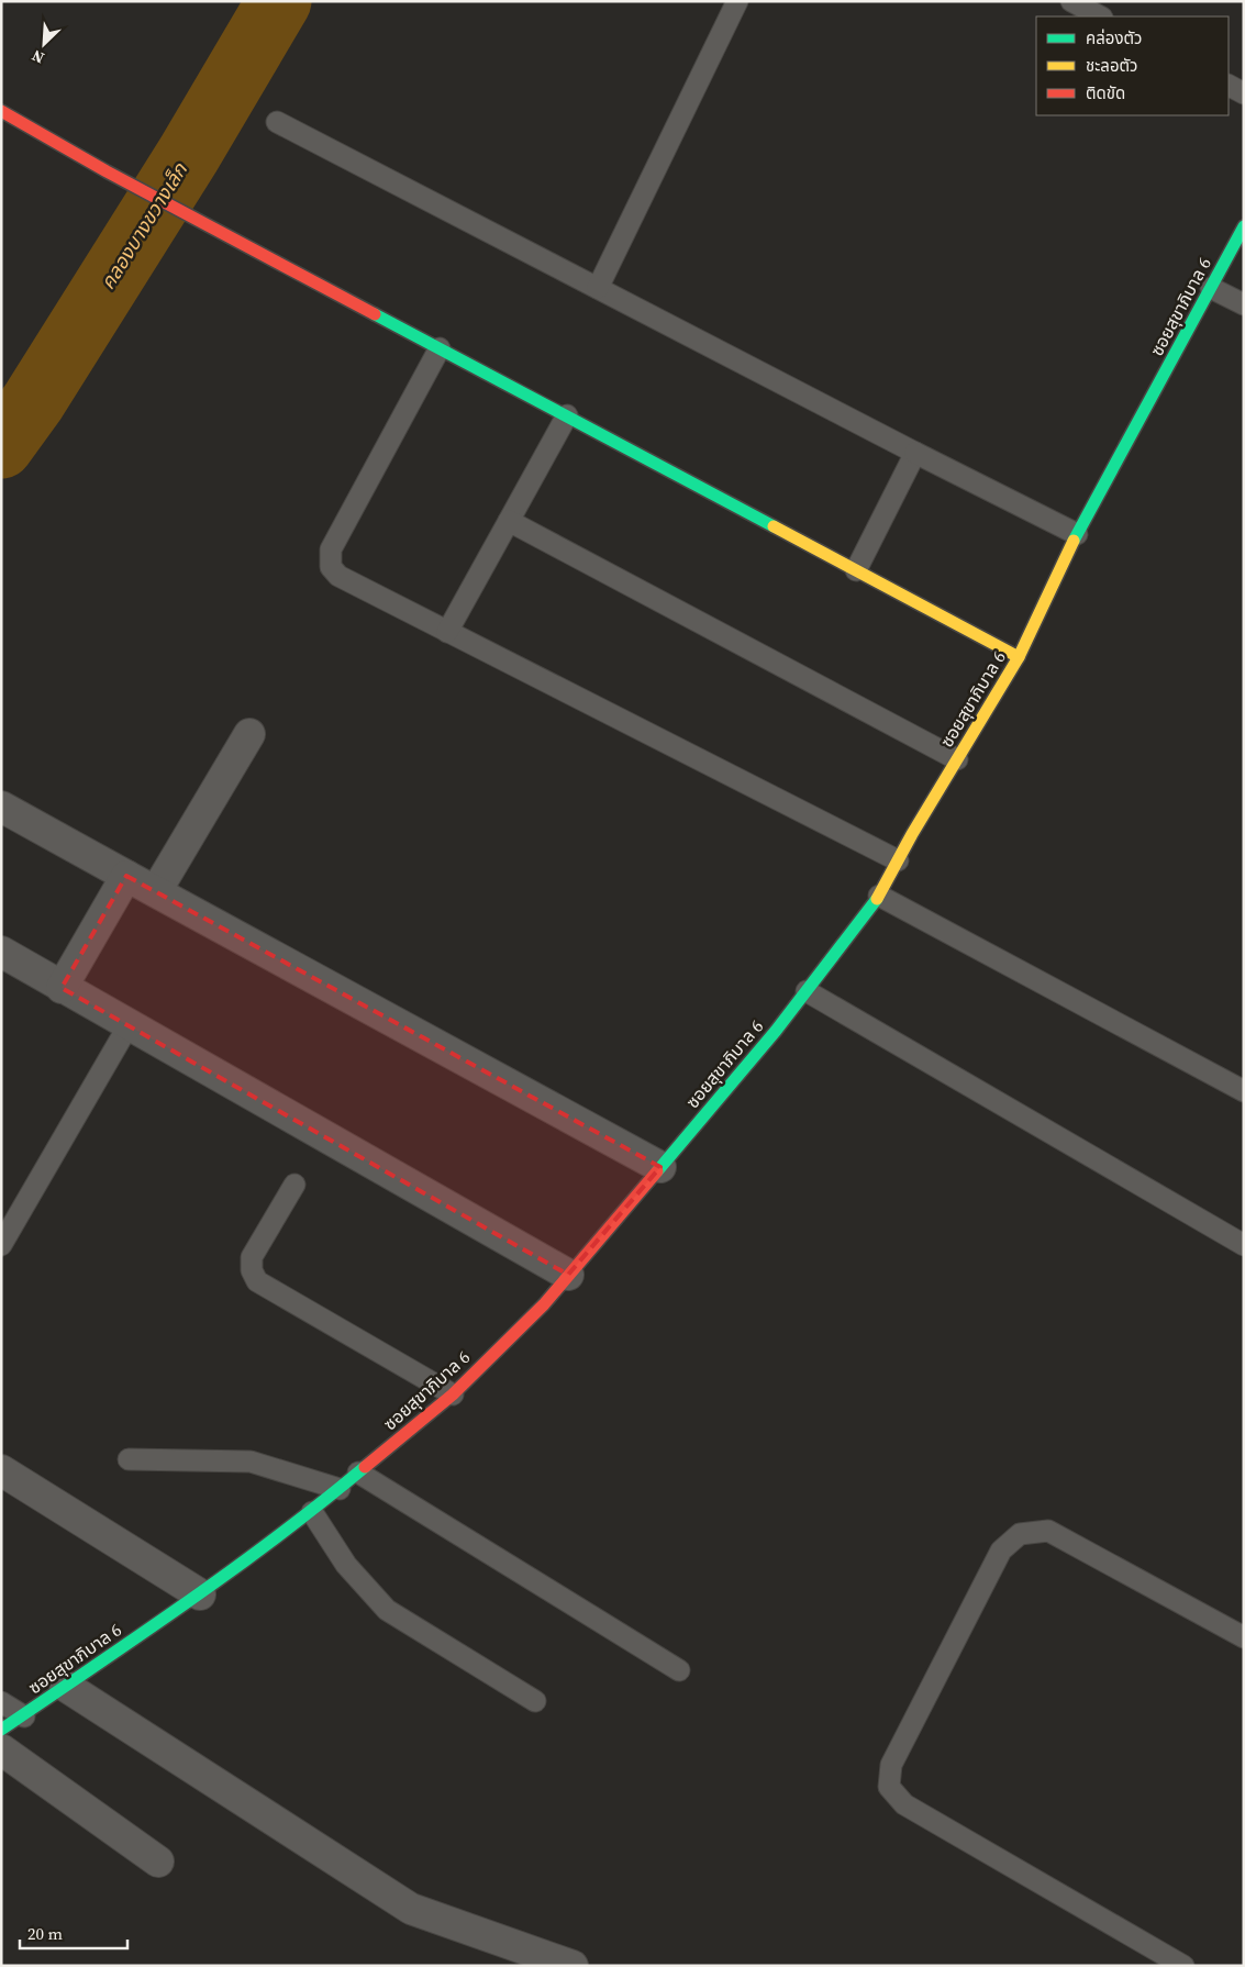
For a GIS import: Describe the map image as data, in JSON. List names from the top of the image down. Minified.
{"streets":{"street":["ซอยสุขาภิบาล 6"]},"water":["คลองบางขวางเล็ก"],"legend":["คล่องตัว","ชะลอตัว","ติดขัด"],"scale_bar":"20 m","north":"bottom left"}
